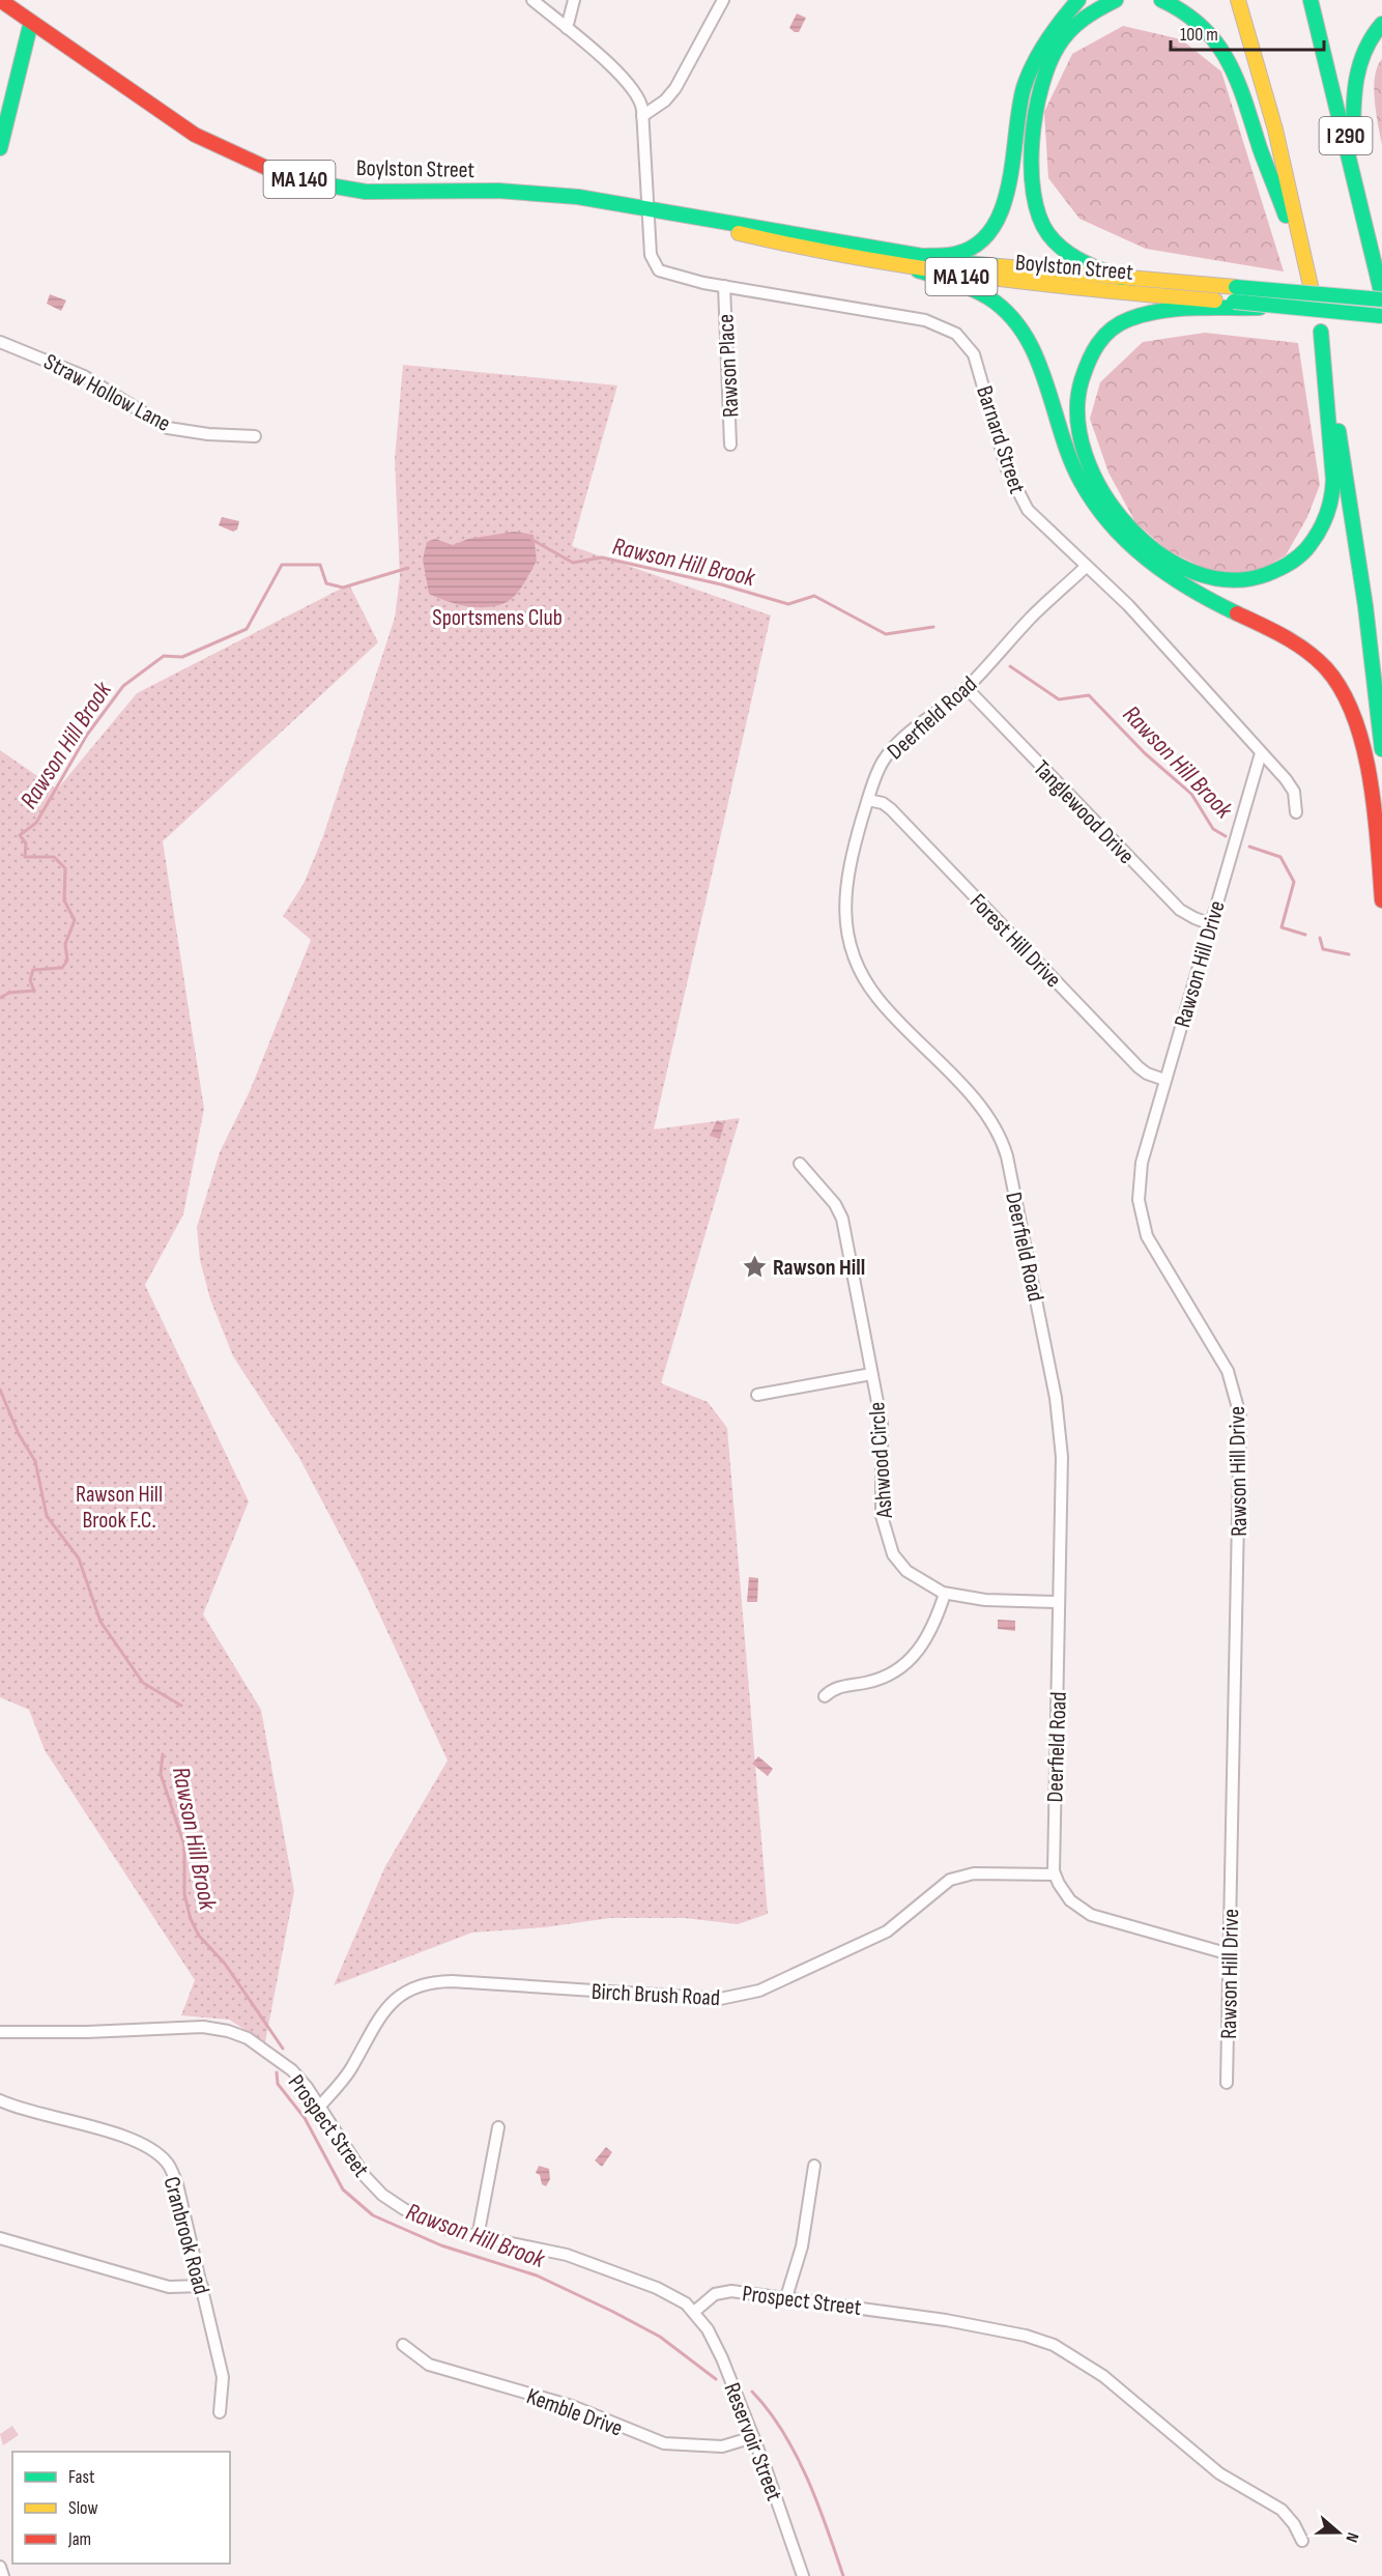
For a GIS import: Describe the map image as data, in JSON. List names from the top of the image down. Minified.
{"streets":{"main road":["I 290","Boylston Street","MA 140"],"street":["Rawson Place","Straw Hollow Lane","Barnard Street","Deerfield Road","Tanglewood Drive","Forest Hill Drive","Rawson Hill Drive","Ashwood Circle","Birch Brush Road","Prospect Street","Cranbrook Road","Kemble Drive","Reservoir Street"]},"crossings":[["I 290","Boylston Street"],["Boylston Street","Barnard Street"],["Rawson Place","Barnard Street"],["Barnard Street","Deerfield Road"],["Barnard Street","Rawson Hill Drive"],["Deerfield Road","Tanglewood Drive"],["Deerfield Road","Forest Hill Drive"],["Deerfield Road","Ashwood Circle"],["Deerfield Road","Birch Brush Road"],["Tanglewood Drive","Rawson Hill Drive"],["Forest Hill Drive","Rawson Hill Drive"],["Birch Brush Road","Prospect Street"],["Prospect Street","Reservoir Street"],["Kemble Drive","Reservoir Street"]],"water":["Rawson Hill Brook"],"parks":["Sportsmens Club","Rawson Hill Brook F.C."],"places":{"place":["Rawson Hill"]},"legend":["Fast","Slow","Jam"],"scale_bar":"100 m","north":"right"}
